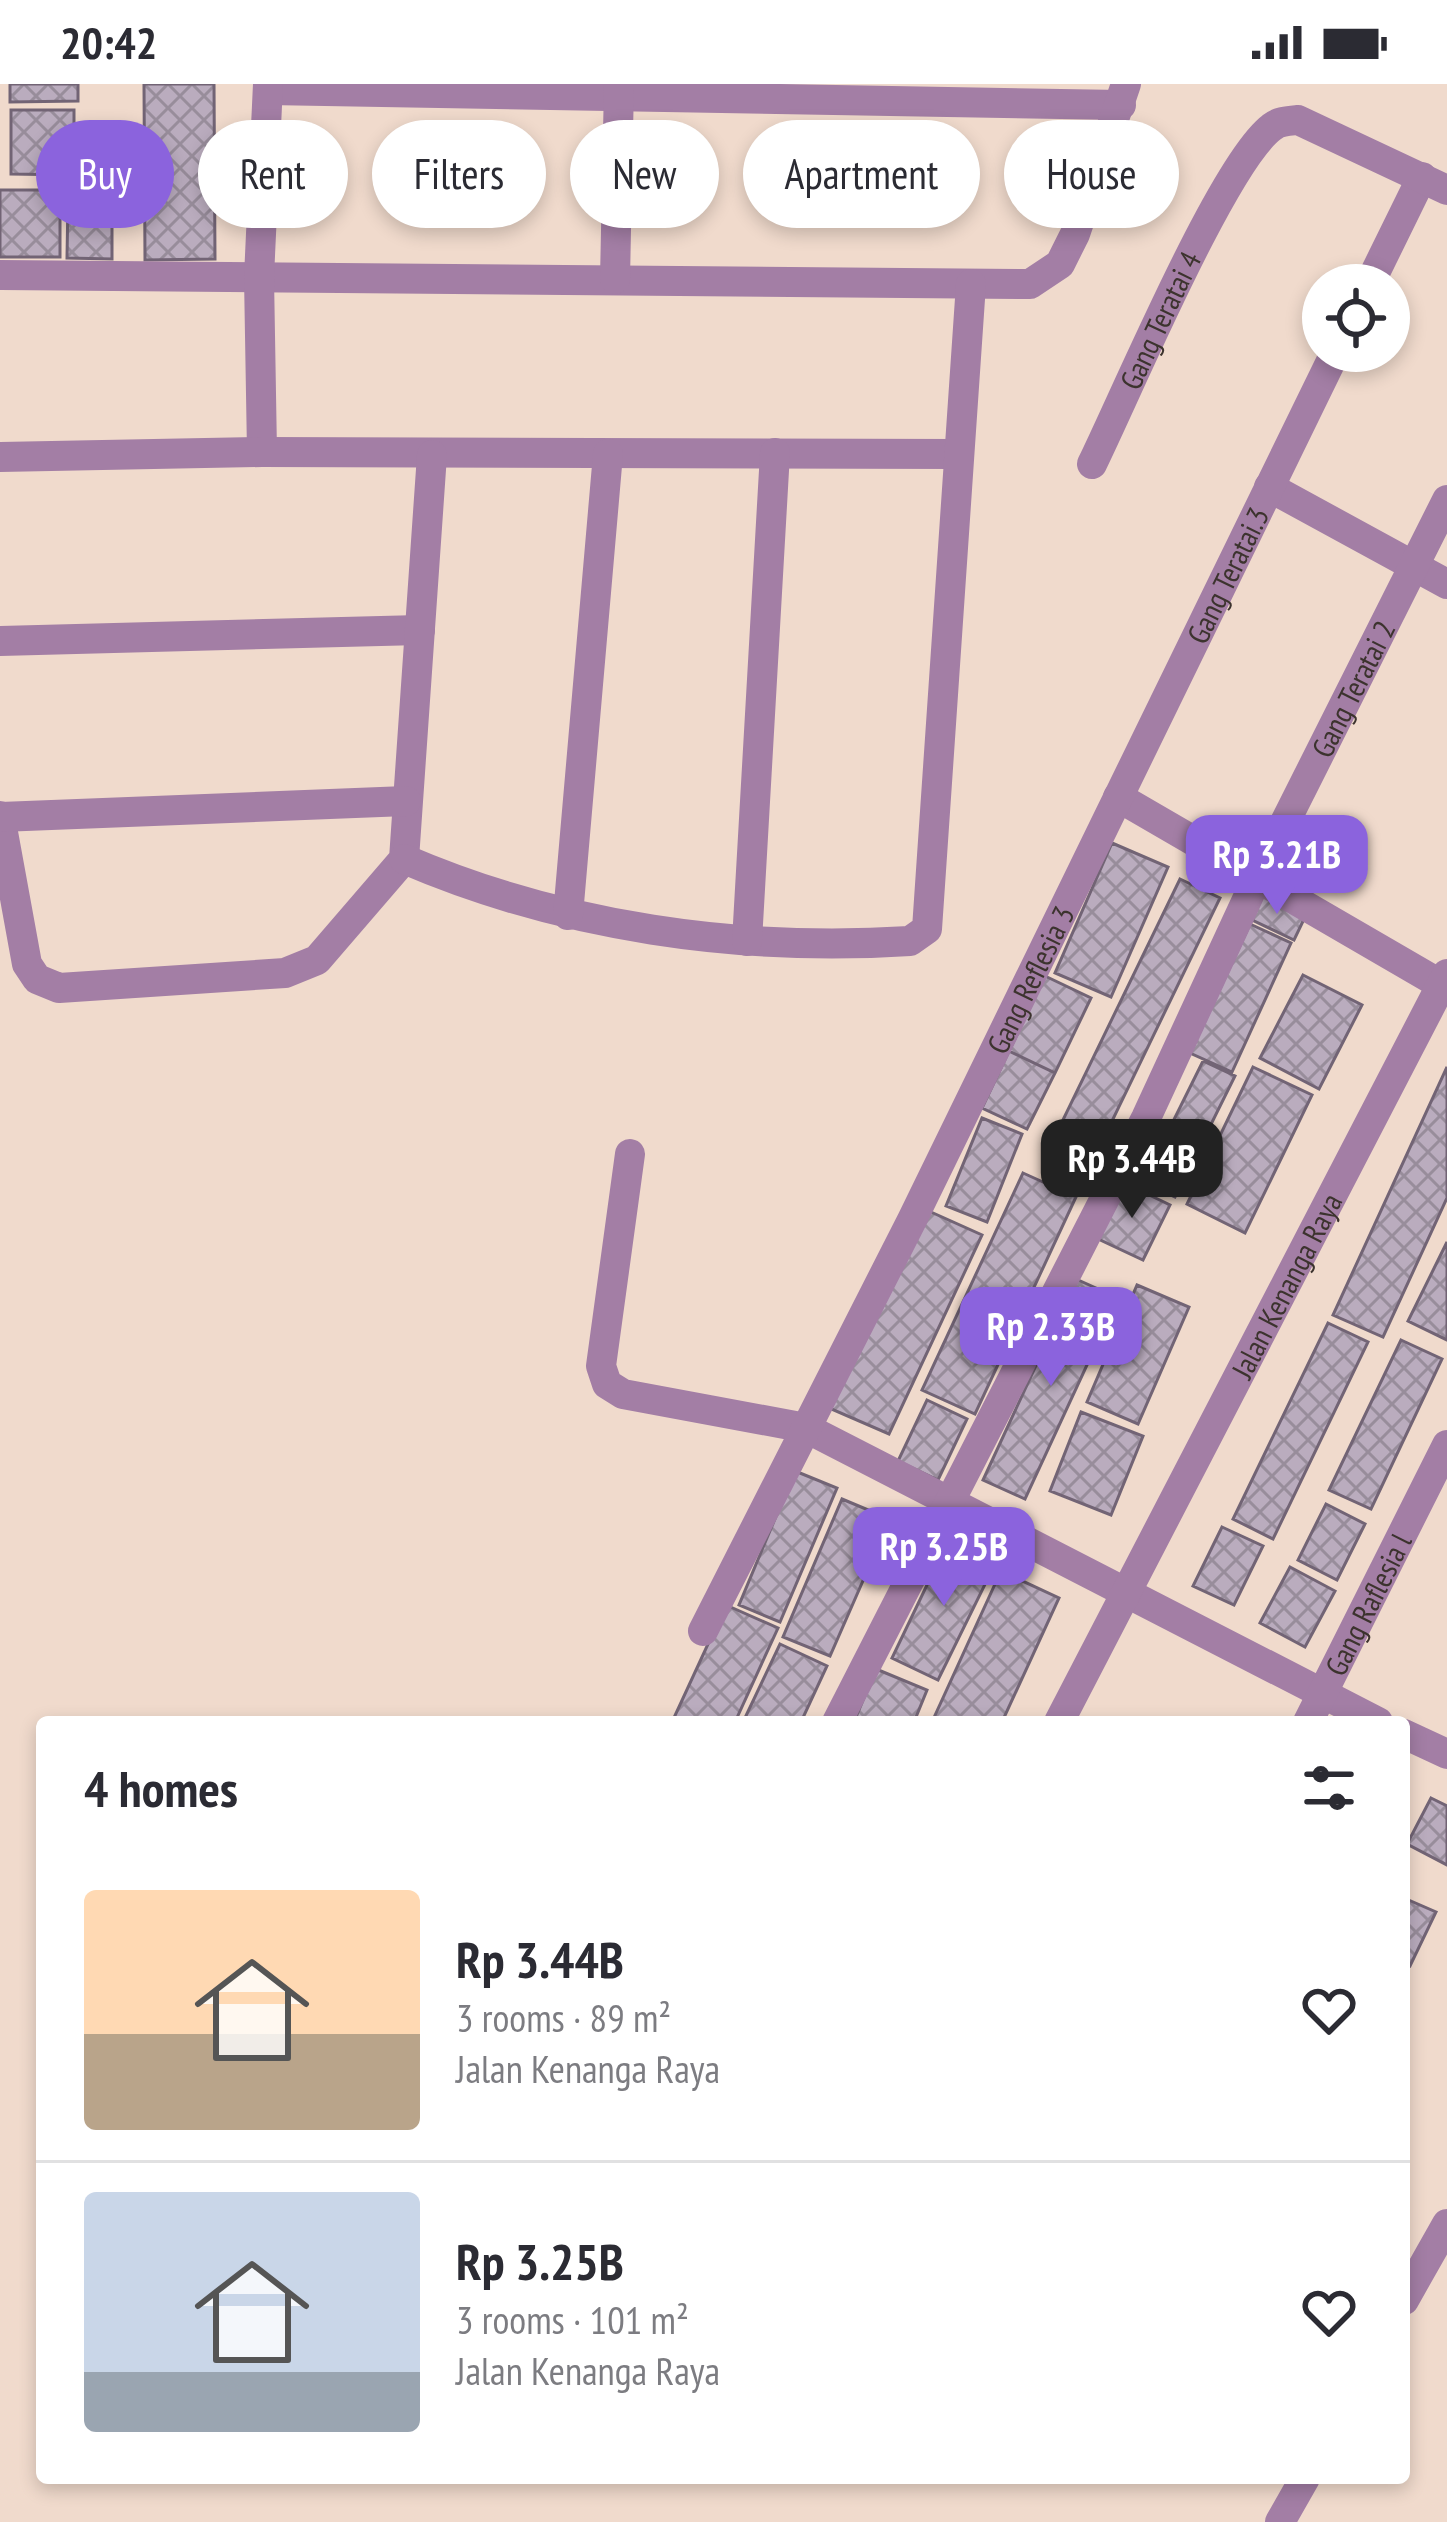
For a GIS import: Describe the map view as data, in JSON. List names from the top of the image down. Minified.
{"streets":{"street":["Gang Teratai 4","Gang Teratai.3","Gang Teratai 2","Gang Reflesia 3","Jalan Kenanga Raya","Gang Raflesia l"]},"crossings":[["Gang Teratai.3","Gang Reflesia 3"]],"page":{"status":"20:42","chip":["Buy","Rent","Filters","New","Apartment","House"],"price":["Rp 3.21B","Rp 3.44B","Rp 2.33B","Rp 3.25B"],"heading":"4 homes","list":[{"name":"Rp 3.44B","note":"3 rooms · 89 m² · Jalan Kenanga Raya"},{"name":"Rp 3.25B","note":"3 rooms · 101 m² · Jalan Kenanga Raya"}]}}
